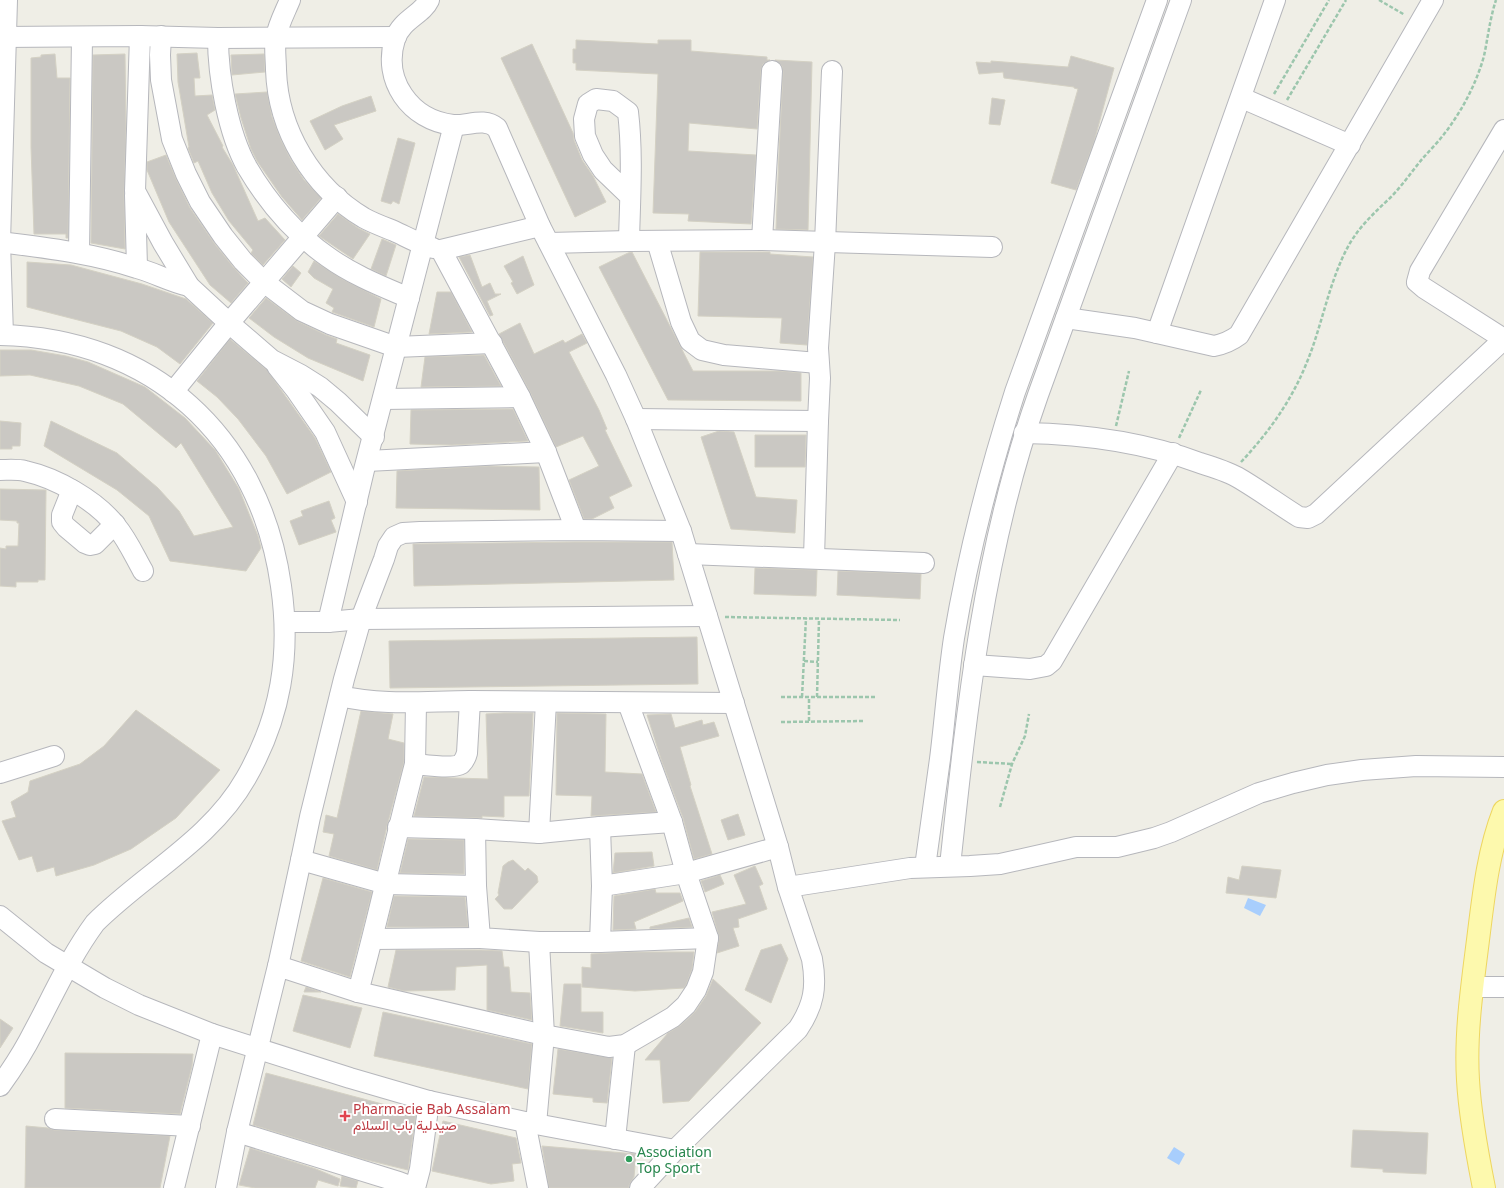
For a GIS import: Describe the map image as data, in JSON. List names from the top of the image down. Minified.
{"places":{"health":["Pharmacie Bab Assalam صيدلية باب السلام"],"other":["Association Top Sport"]}}
